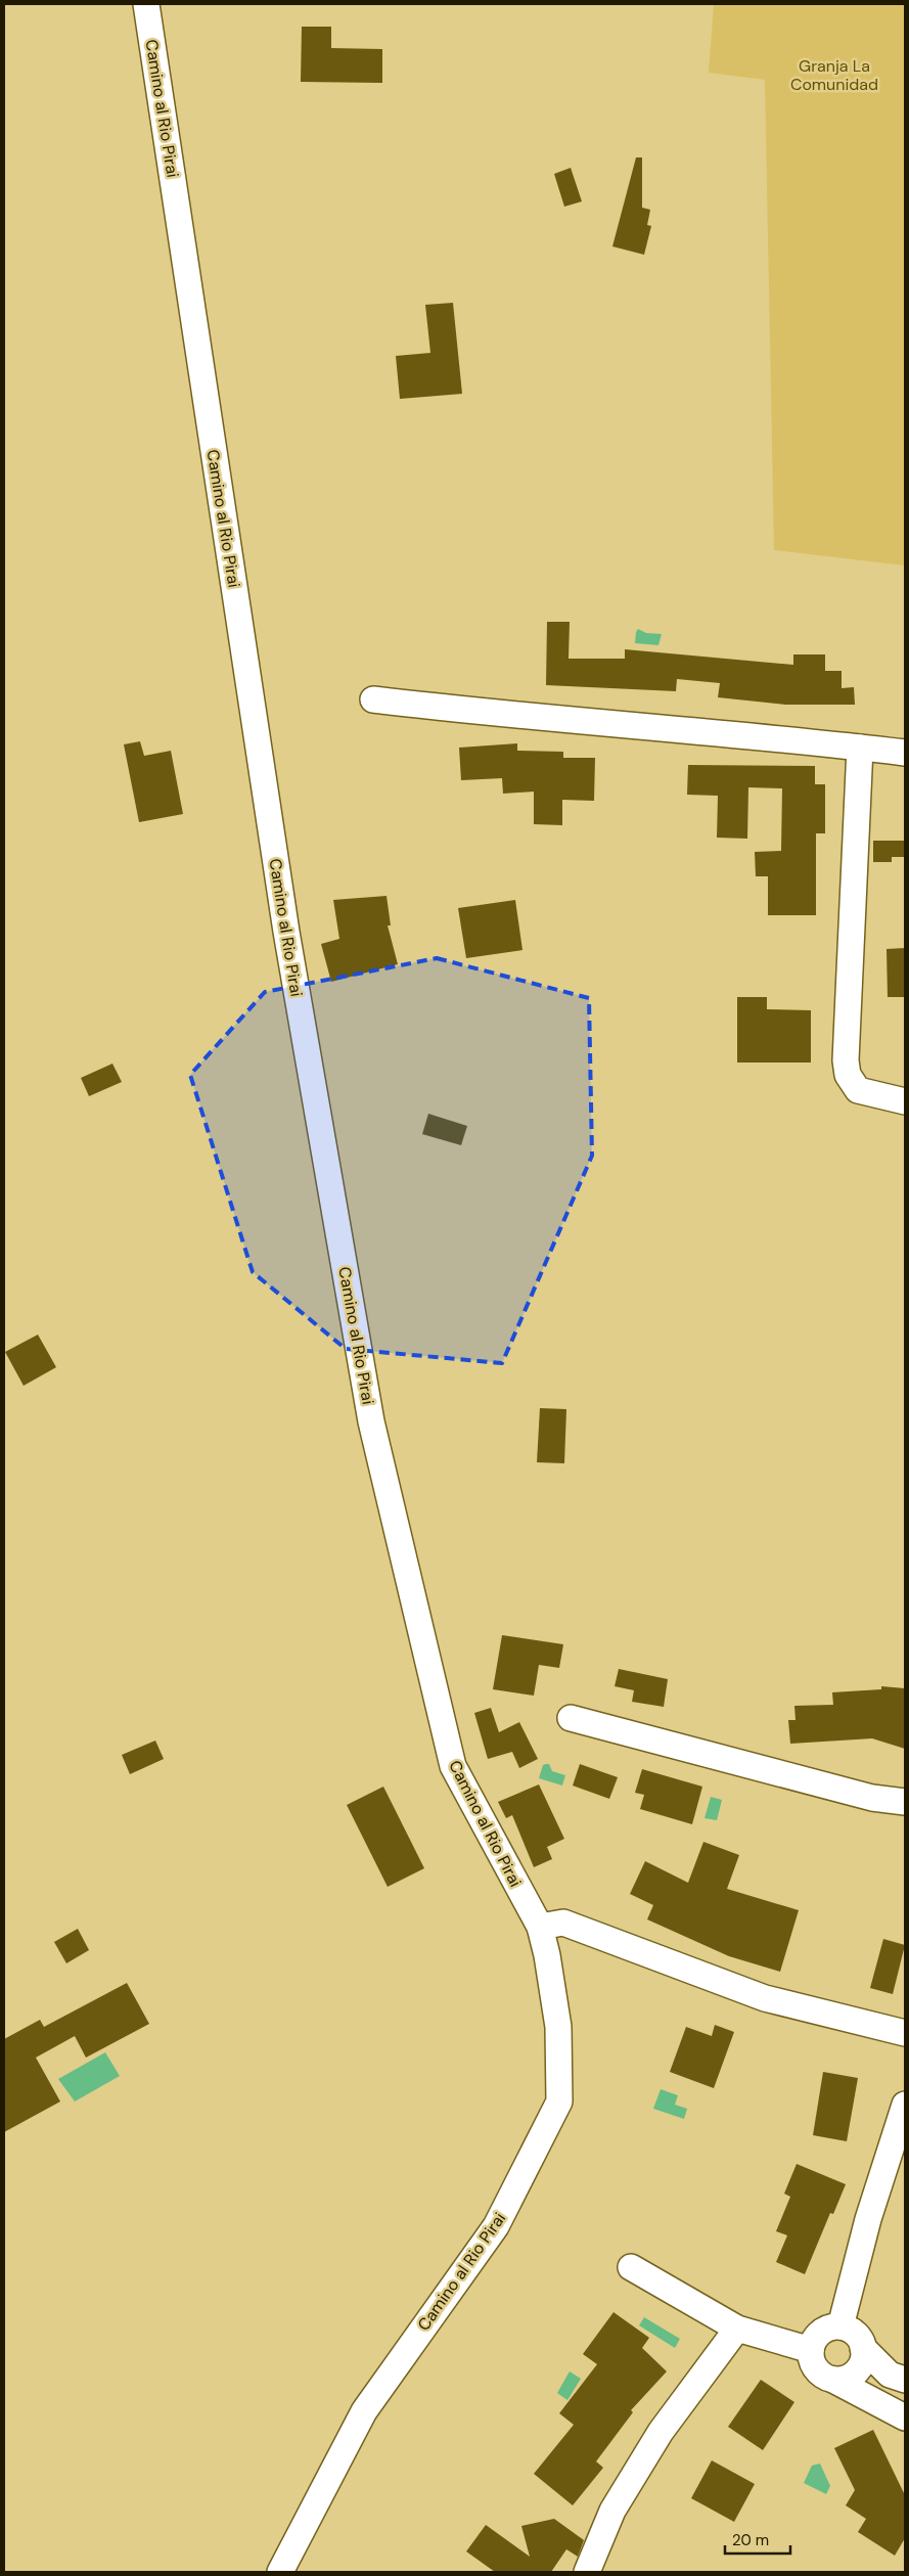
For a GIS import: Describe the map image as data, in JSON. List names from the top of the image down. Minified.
{"streets":{"street":["Camino al Rio Pirai"]},"parks":["Granja La Comunidad"],"scale_bar":"20 m"}
